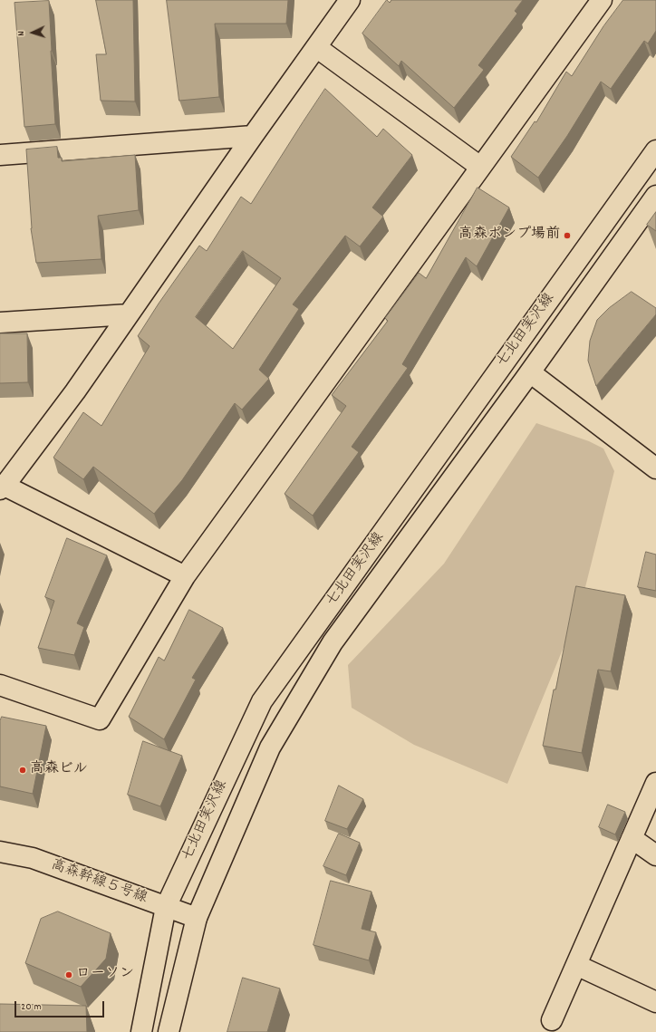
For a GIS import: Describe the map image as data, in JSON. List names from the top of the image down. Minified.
{"streets":{"street":["七北田実沢線","高森幹線５号線"]},"crossings":[["七北田実沢線","高森幹線５号線"]],"places":["高森ポンプ場前","高森ビル","ローソン"],"scale_bar":"20 m","north":"left"}
